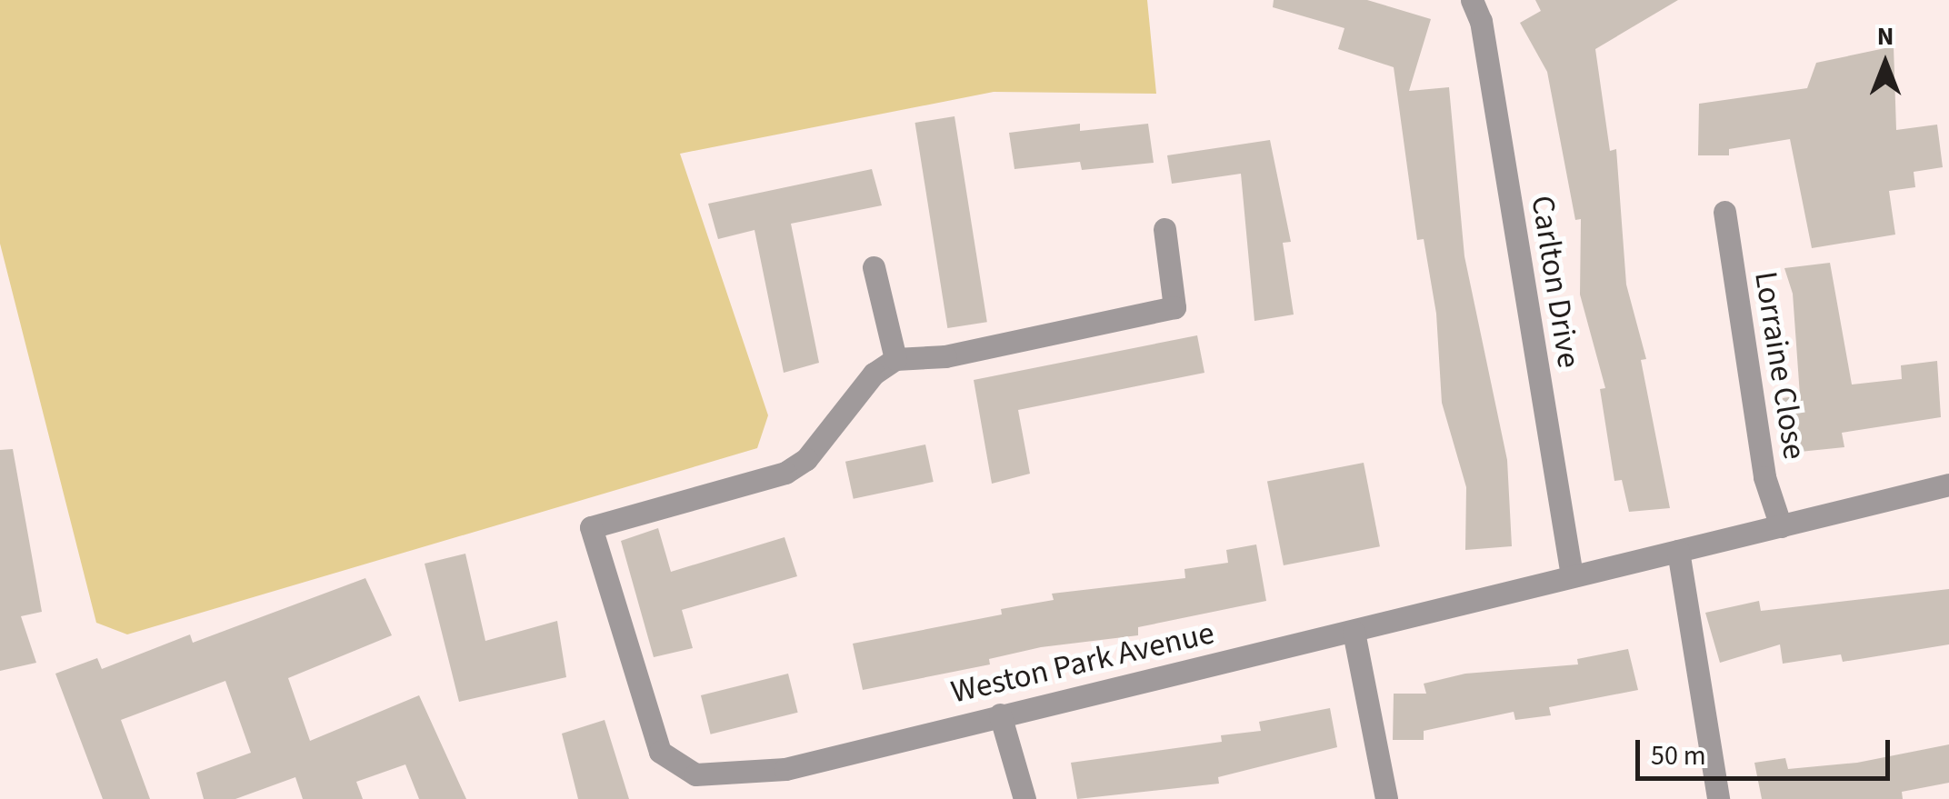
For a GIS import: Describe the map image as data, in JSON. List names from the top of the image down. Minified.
{"streets":{"street":["Carlton Drive","Lorraine Close","Weston Park Avenue"]},"crossings":[["Carlton Drive","Weston Park Avenue"],["Lorraine Close","Weston Park Avenue"]],"scale_bar":"50 m","north":"top"}
